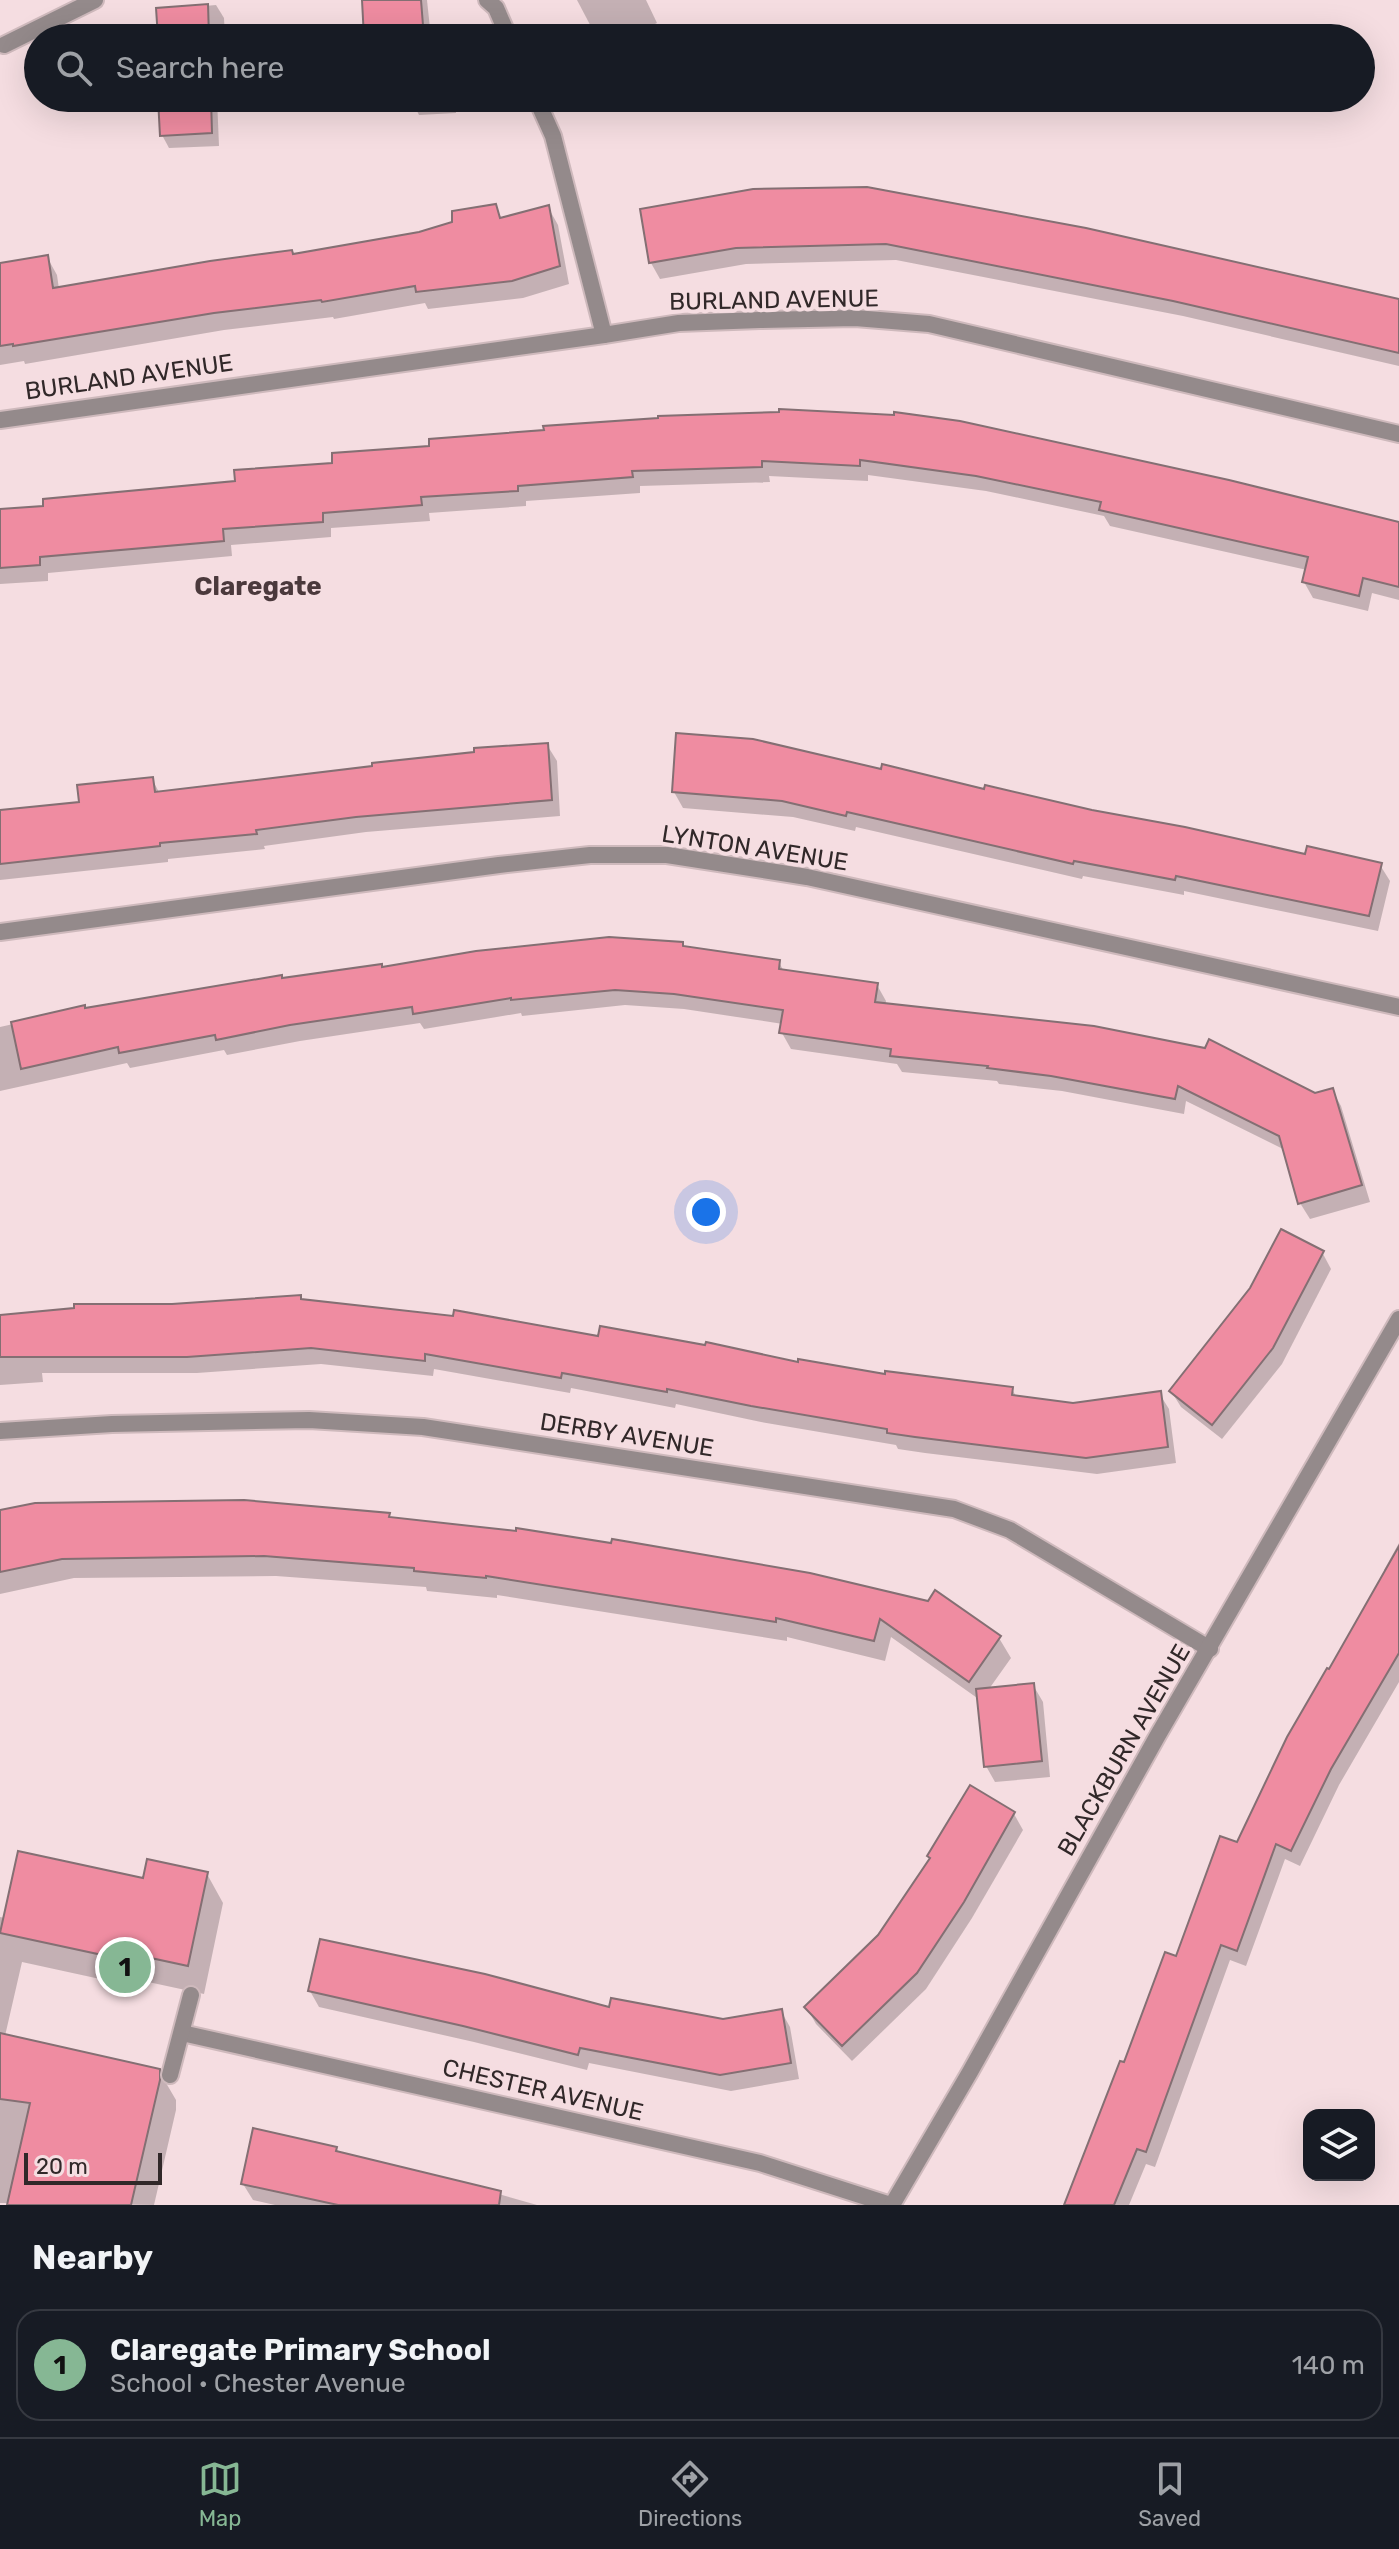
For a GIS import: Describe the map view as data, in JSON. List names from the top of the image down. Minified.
{"streets":{"street":["BURLAND AVENUE","LYNTON AVENUE","DERBY AVENUE","BLACKBURN AVENUE","CHESTER AVENUE"]},"crossings":[["DERBY AVENUE","BLACKBURN AVENUE"],["BLACKBURN AVENUE","CHESTER AVENUE"]],"districts":["Claregate"],"scale_bar":"20 m","page":{"search":"Search here","pins":"1","scale":"20 m","heading":"Nearby","list":[{"mark":"1","name":"Claregate Primary School","note":"School · Chester Avenue","value":"140 m"}],"nav":["Map","Directions","Saved"]}}
